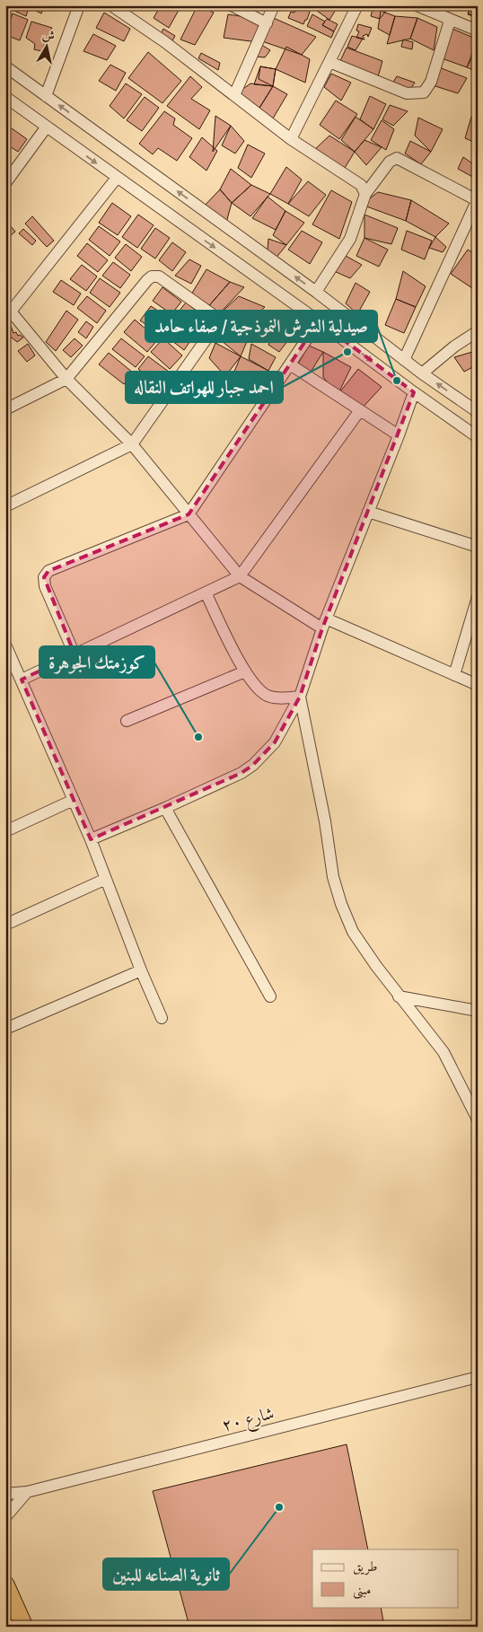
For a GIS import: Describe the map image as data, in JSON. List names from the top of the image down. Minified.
{"streets":{"street":["شارع ٢٠"]},"places":["احمد جبار للهواتف النقاله","صيدلية الشرش النموذجية / صفاء حامد","كوزمتك الجوهرة","ثانوية الصناعه للبنين"],"legend":["طريق","مبنى"],"north":"top"}
